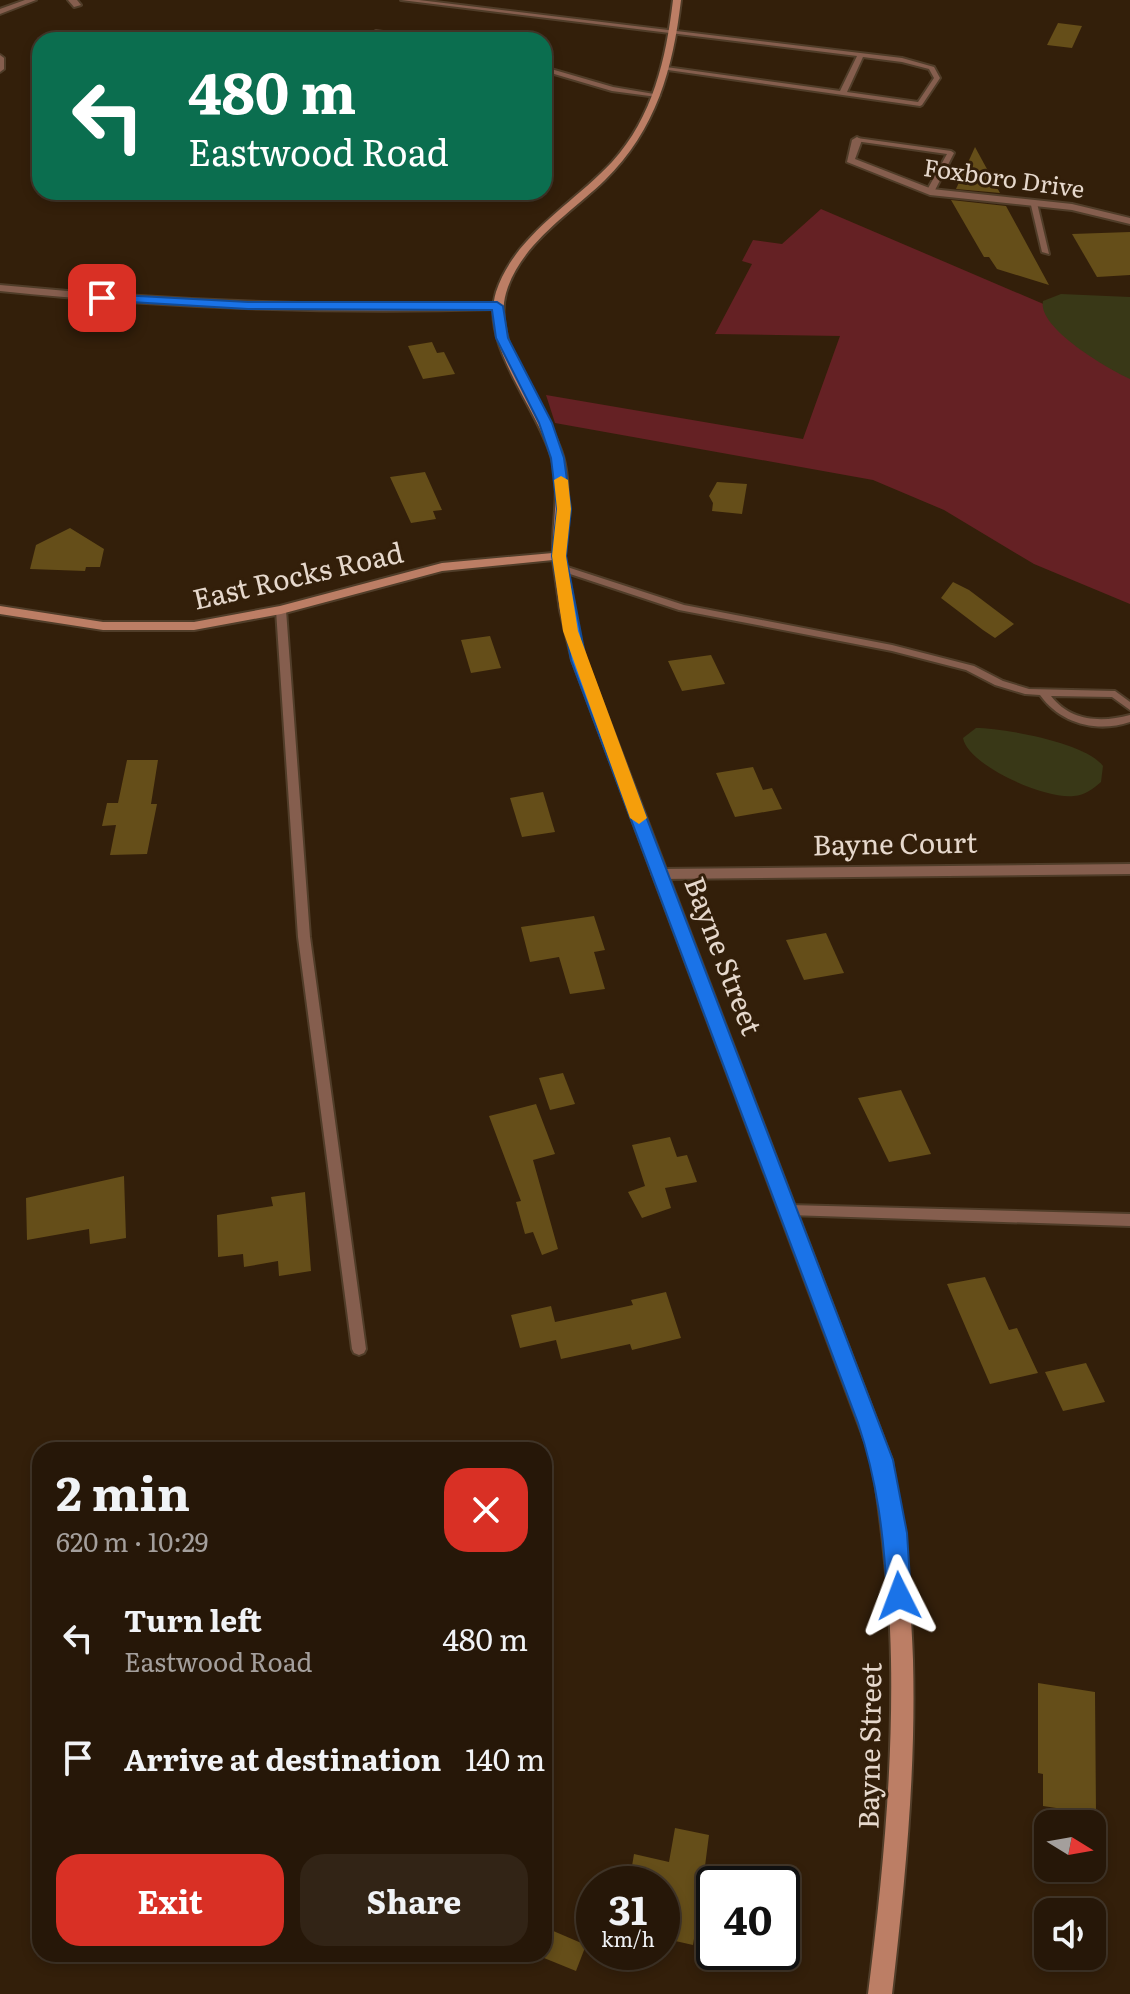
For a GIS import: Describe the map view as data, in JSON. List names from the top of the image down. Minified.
{"streets":{"street":["Foxboro Drive","East Rocks Road","Bayne Court","Bayne Street"]},"crossings":[["East Rocks Road","Bayne Street"],["Bayne Court","Bayne Street"]],"north":"right","page":{"turn":["480 m","Eastwood Road"],"heading":["2 min","620 m · 10:29"],"list":[{"name":"Turn left","note":"Eastwood Road","value":"480 m"},{"name":"Arrive at destination","value":"140 m"}],"buttons":["Exit","Share"],"speed":"31 km/h","limit":"40"}}
